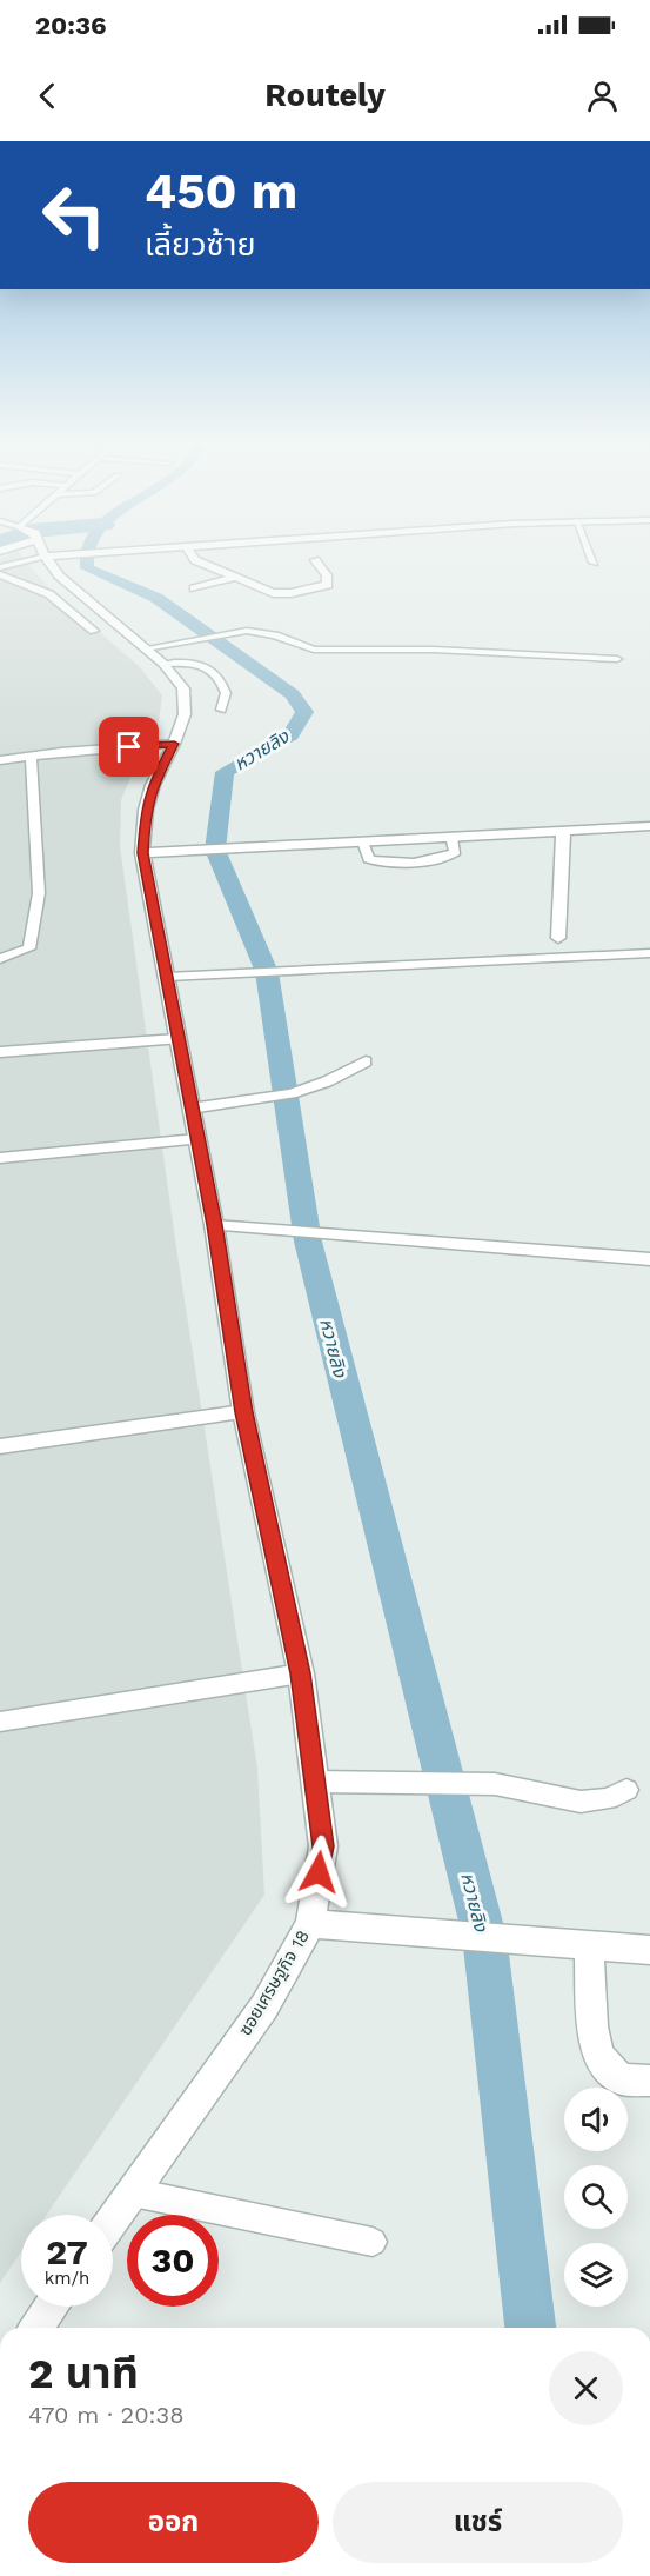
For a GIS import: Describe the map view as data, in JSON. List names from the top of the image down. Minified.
{"streets":{"street":["ซอยเศรษฐกิจ 18"]},"water":["หวายลิง"],"page":{"status":"20:36","header":"Routely","turn":["450 m","เลี้ยวซ้าย"],"speed":"27 km/h","limit":"30","heading":["2 นาที","470 m · 20:38"],"buttons":["ออก","แชร์"]}}
